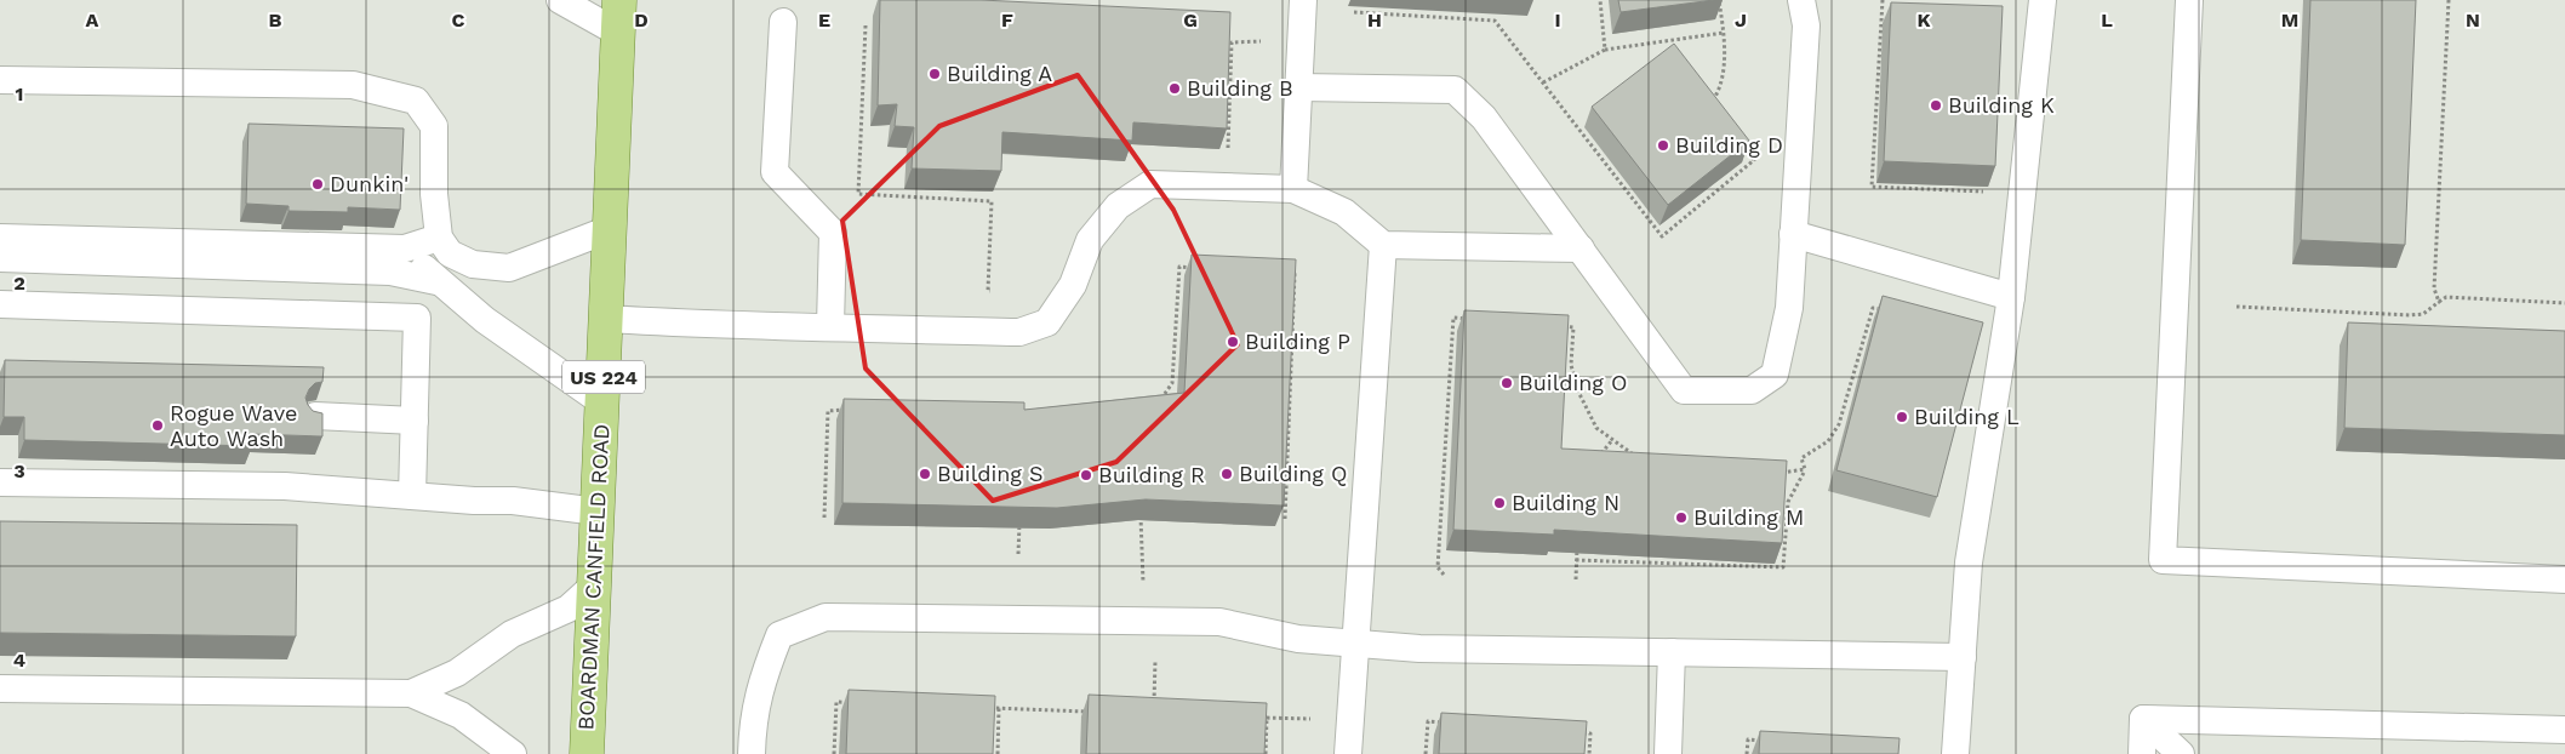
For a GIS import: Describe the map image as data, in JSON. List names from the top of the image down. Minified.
{"streets":{"main road":["US 224","BOARDMAN CANFIELD ROAD"]},"places":["Building A","Building B","Building K","Building D","Dunkin'","Building P","Building O","Building L","Rogue Wave Auto Wash","Building S","Building Q","Building R","Building N","Building M"],"grid":{"columns":["A","B","C","D","E","F","G","H","I","J","K","L","M","N"],"rows":["1","2","3","4"]}}
